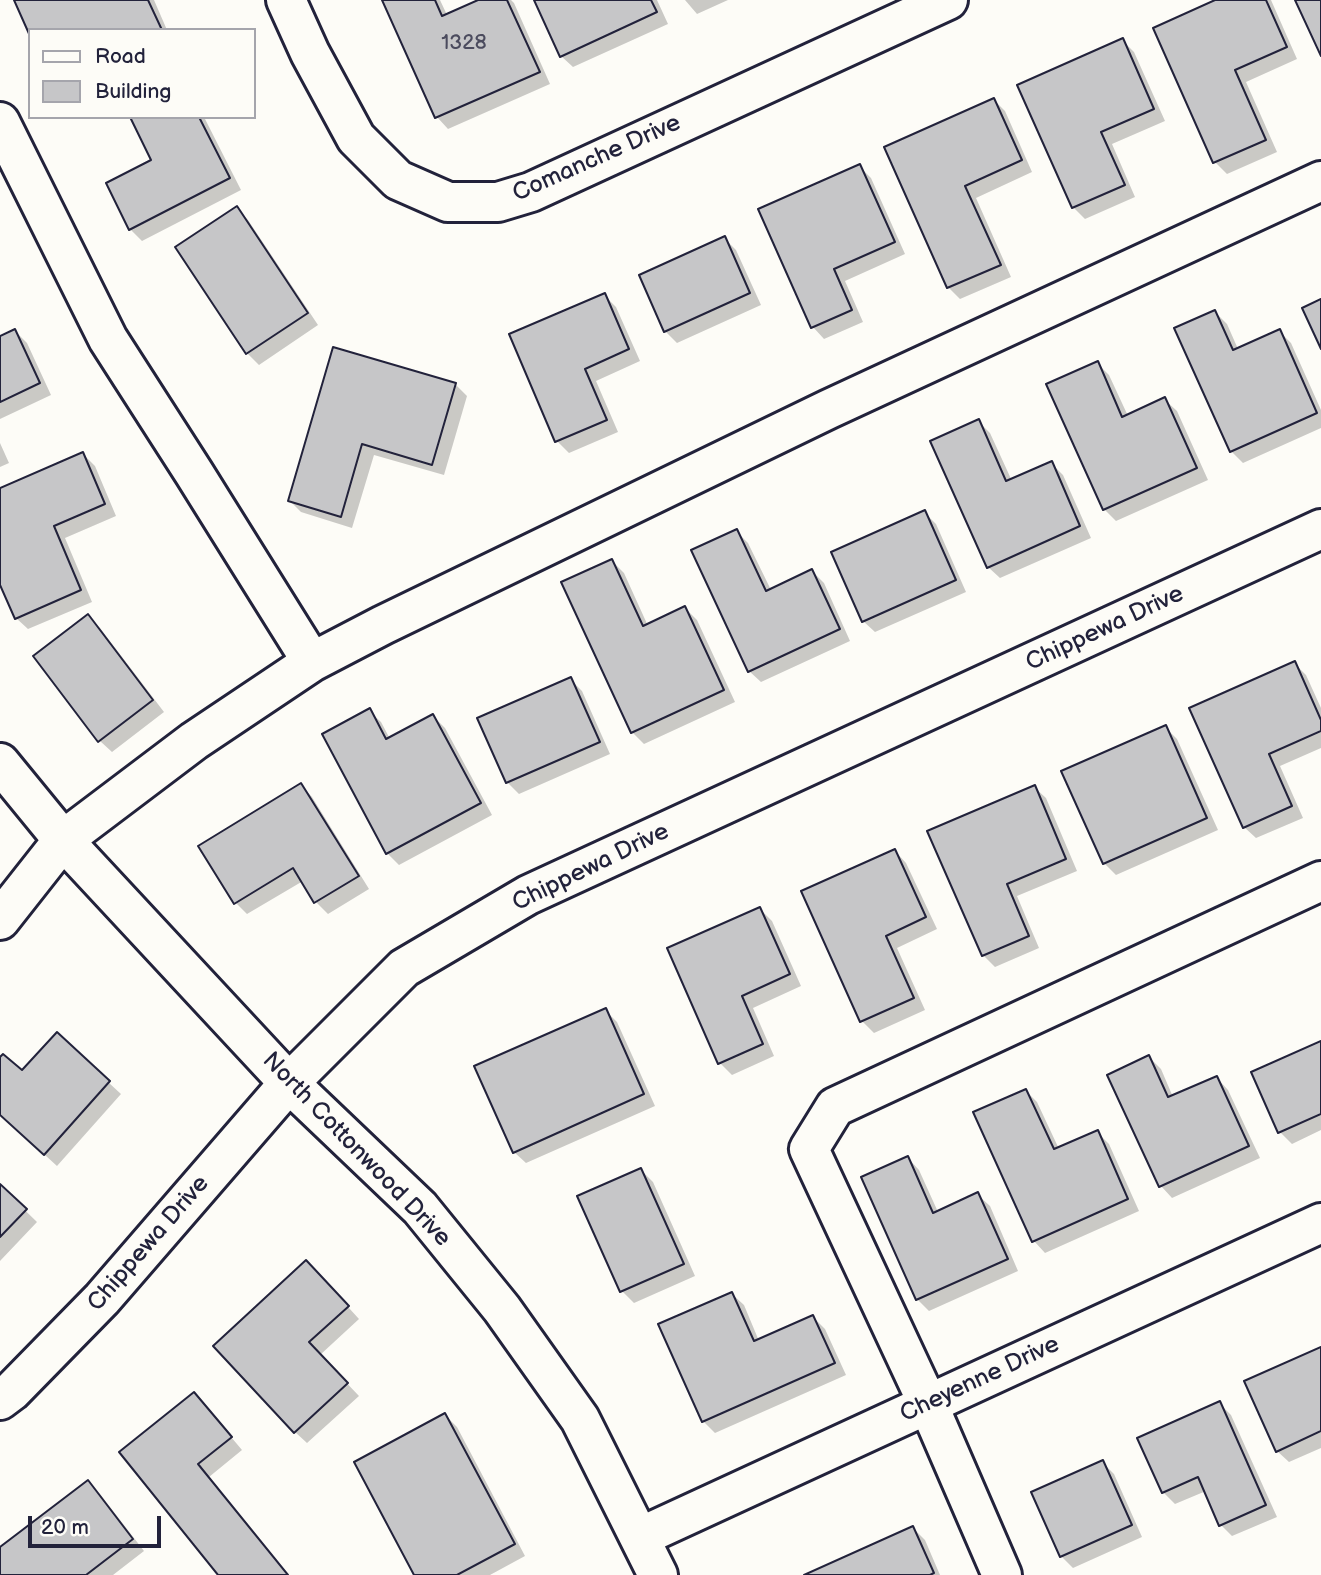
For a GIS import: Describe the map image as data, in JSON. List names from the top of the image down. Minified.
{"streets":{"street":["Comanche Drive","Chippewa Drive","North Cottonwood Drive","Cheyenne Drive"]},"crossings":[["Chippewa Drive","North Cottonwood Drive"],["North Cottonwood Drive","Cheyenne Drive"]],"house_numbers":["1328"],"legend":["Road","Building"],"scale_bar":"20 m"}
